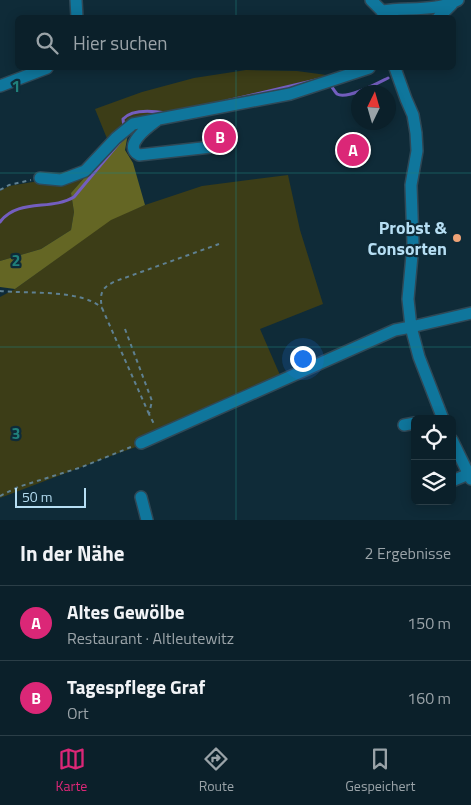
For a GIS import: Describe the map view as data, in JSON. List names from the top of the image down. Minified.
{"places":["Probst & Consorten"],"scale_bar":"50 m","north":"top","page":{"search":"Hier suchen","pins":["B","A"],"scale":"50 m","heading":["In der Nähe","2 Ergebnisse"],"list":[{"mark":"A","name":"Altes Gewölbe","note":"Restaurant · Altleutewitz","value":"150 m"},{"mark":"B","name":"Tagespflege Graf","note":"Ort","value":"160 m"}],"nav":["Karte","Route","Gespeichert"]},"grid":{"rows":["1","2","3"]}}
